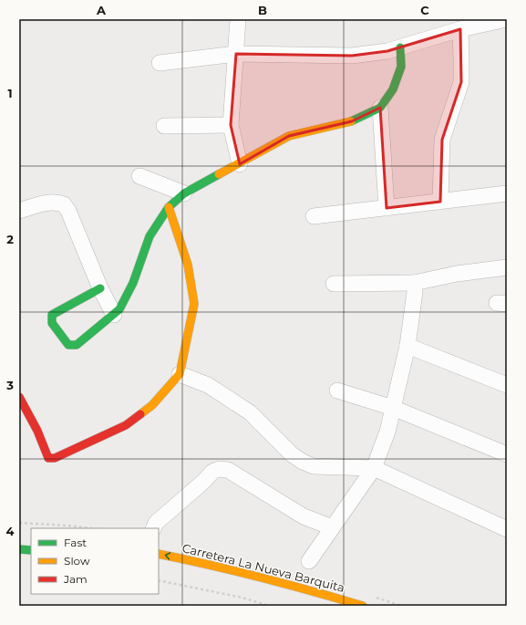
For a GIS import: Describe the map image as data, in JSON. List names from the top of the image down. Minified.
{"streets":{"street":["Carretera La Nueva Barquita"]},"one_way":["Carretera La Nueva Barquita"],"legend":["Fast","Slow","Jam"],"grid":{"columns":["A","B","C"],"rows":["1","2","3","4"]}}
